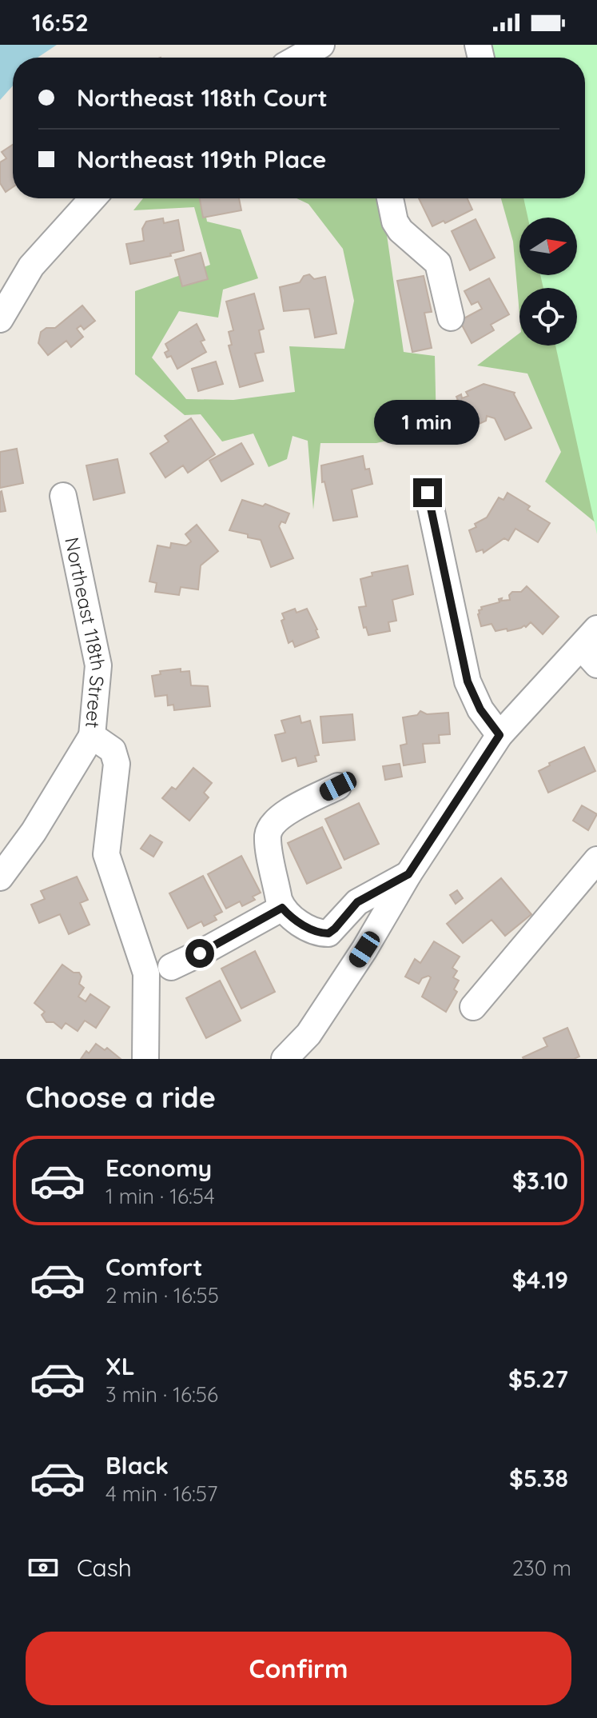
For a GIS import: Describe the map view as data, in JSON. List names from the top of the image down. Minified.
{"streets":{"street":["Northeast 118th Street"]},"north":"right","page":{"status":"16:52","banner":["Northeast 118th Court","Northeast 119th Place"],"bubble":"1 min","heading":"Choose a ride","list":[{"name":"Economy","note":"1 min · 16:54","value":"$3.10"},{"name":"Comfort","note":"2 min · 16:55","value":"$4.19"},{"name":"XL","note":"3 min · 16:56","value":"$5.27"},{"name":"Black","note":"4 min · 16:57","value":"$5.38"}],"pay":["Cash","230 m"],"buttons":"Confirm"}}
